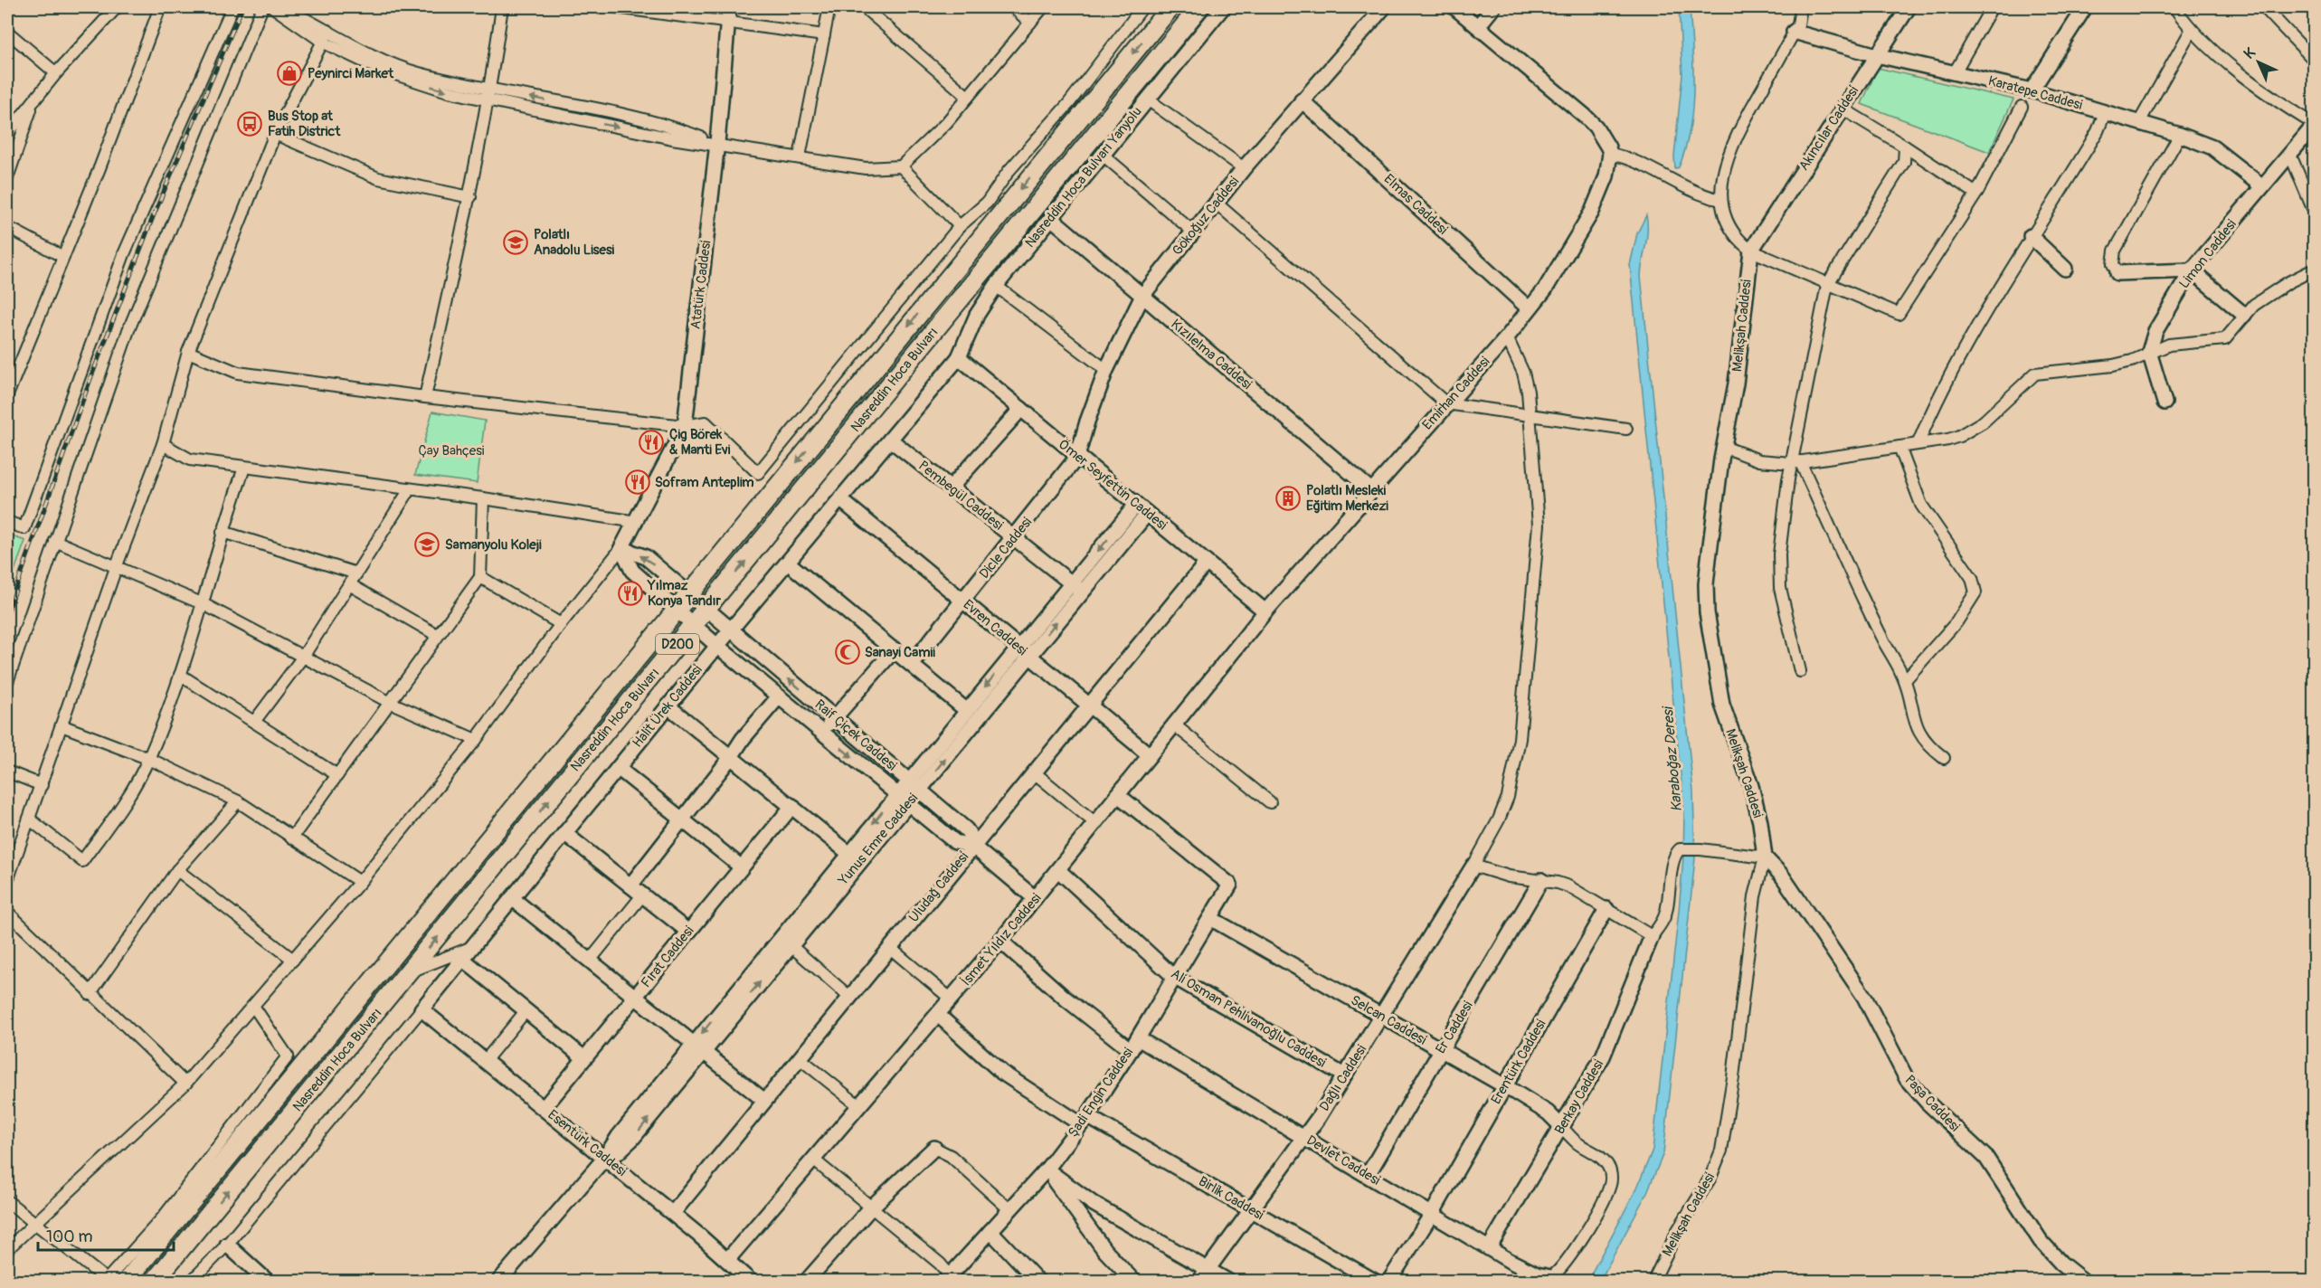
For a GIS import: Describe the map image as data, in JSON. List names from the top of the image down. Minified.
{"streets":{"highway":["Nasreddin Hoca Bulvarı","D200"],"street":["Karatepe Caddesi","Akıncılar Caddesi","Nasreddin Hoca Bulvarı Yanyolu","Elmas Caddesi","Gökoğuz Caddesi","Limon Caddesi","Atatürk Caddesi","Melikşah Caddesi","Kızılelma Caddesi","Emirhan Caddesi","Ömer Seyfettin Caddesi","Pembegül Caddesi","Dicle Caddesi","Evren Caddesi","Halit Ürek Caddesi","Raif Çiçek Caddesi","Yunus Emre Caddesi","Uludağ Caddesi","İsmet Yıldız Caddesi","Fırat Caddesi","Ali Osman Pehlivanoğlu Caddesi","Selcan Caddesi","Er Caddesi","Erentürk Caddesi","Dağlı Caddesi","Şadi Engin Caddesi","Berkay Caddesi","Paşa Caddesi","Esentürk Caddesi","Devlet Caddesi","Birlik Caddesi"]},"crossings":[["Karatepe Caddesi","Akıncılar Caddesi"],["Karatepe Caddesi","Limon Caddesi"],["Akıncılar Caddesi","Melikşah Caddesi"],["Nasreddin Hoca Bulvarı Yanyolu","Kızılelma Caddesi"],["Nasreddin Hoca Bulvarı Yanyolu","Ömer Seyfettin Caddesi"],["Nasreddin Hoca Bulvarı Yanyolu","Halit Ürek Caddesi"],["Elmas Caddesi","Gökoğuz Caddesi"],["Elmas Caddesi","Emirhan Caddesi"],["Gökoğuz Caddesi","Kızılelma Caddesi"],["Gökoğuz Caddesi","Ömer Seyfettin Caddesi"],["Gökoğuz Caddesi","Dicle Caddesi"],["Atatürk Caddesi","Raif Çiçek Caddesi"],["Melikşah Caddesi","Paşa Caddesi"],["Kızılelma Caddesi","Emirhan Caddesi"],["Nasreddin Hoca Bulvarı","Raif Çiçek Caddesi"],["Emirhan Caddesi","Ömer Seyfettin Caddesi"],["Emirhan Caddesi","İsmet Yıldız Caddesi"],["Ömer Seyfettin Caddesi","Dicle Caddesi"],["Ömer Seyfettin Caddesi","Halit Ürek Caddesi"],["Ömer Seyfettin Caddesi","Yunus Emre Caddesi"],["Ömer Seyfettin Caddesi","Uludağ Caddesi"],["Ömer Seyfettin Caddesi","İsmet Yıldız Caddesi"],["Pembegül Caddesi","Dicle Caddesi"],["Pembegül Caddesi","Halit Ürek Caddesi"],["Pembegül Caddesi","Yunus Emre Caddesi"],["Dicle Caddesi","Evren Caddesi"],["Evren Caddesi","Halit Ürek Caddesi"],["Evren Caddesi","Yunus Emre Caddesi"],["Evren Caddesi","Uludağ Caddesi"],["Evren Caddesi","İsmet Yıldız Caddesi"],["Halit Ürek Caddesi","Raif Çiçek Caddesi"],["Halit Ürek Caddesi","Esentürk Caddesi"],["Raif Çiçek Caddesi","Yunus Emre Caddesi"],["Raif Çiçek Caddesi","Uludağ Caddesi"],["Raif Çiçek Caddesi","İsmet Yıldız Caddesi"],["Yunus Emre Caddesi","Esentürk Caddesi"],["Uludağ Caddesi","Esentürk Caddesi"],["İsmet Yıldız Caddesi","Ali Osman Pehlivanoğlu Caddesi"],["İsmet Yıldız Caddesi","Şadi Engin Caddesi"],["İsmet Yıldız Caddesi","Esentürk Caddesi"],["İsmet Yıldız Caddesi","Devlet Caddesi"],["İsmet Yıldız Caddesi","Birlik Caddesi"],["Fırat Caddesi","Esentürk Caddesi"],["Ali Osman Pehlivanoğlu Caddesi","Dağlı Caddesi"],["Ali Osman Pehlivanoğlu Caddesi","Şadi Engin Caddesi"],["Selcan Caddesi","Er Caddesi"],["Selcan Caddesi","Erentürk Caddesi"],["Selcan Caddesi","Dağlı Caddesi"],["Selcan Caddesi","Şadi Engin Caddesi"],["Selcan Caddesi","Berkay Caddesi"],["Er Caddesi","Devlet Caddesi"],["Erentürk Caddesi","Devlet Caddesi"],["Dağlı Caddesi","Devlet Caddesi"],["Dağlı Caddesi","Birlik Caddesi"],["Şadi Engin Caddesi","Devlet Caddesi"],["Şadi Engin Caddesi","Birlik Caddesi"],["Berkay Caddesi","Devlet Caddesi"]],"water":["Karaboğaz Deresi"],"parks":["Çay Bahçesi"],"places":{"shop":["Peynirci Market"],"bus stop":["Bus Stop at Fatih District"],"school or university":["Polatlı Anadolu Lisesi","Samanyolu Koleji"],"restaurant":["Çig Börek & Manti Evi","Sofram Anteplim","Yılmaz Konya Tandır"],"building":["Polatlı Mesleki Eğitim Merkezi"],"mosque":["Sanayi Camii"]},"scale_bar":"100 m","north":"top left"}
